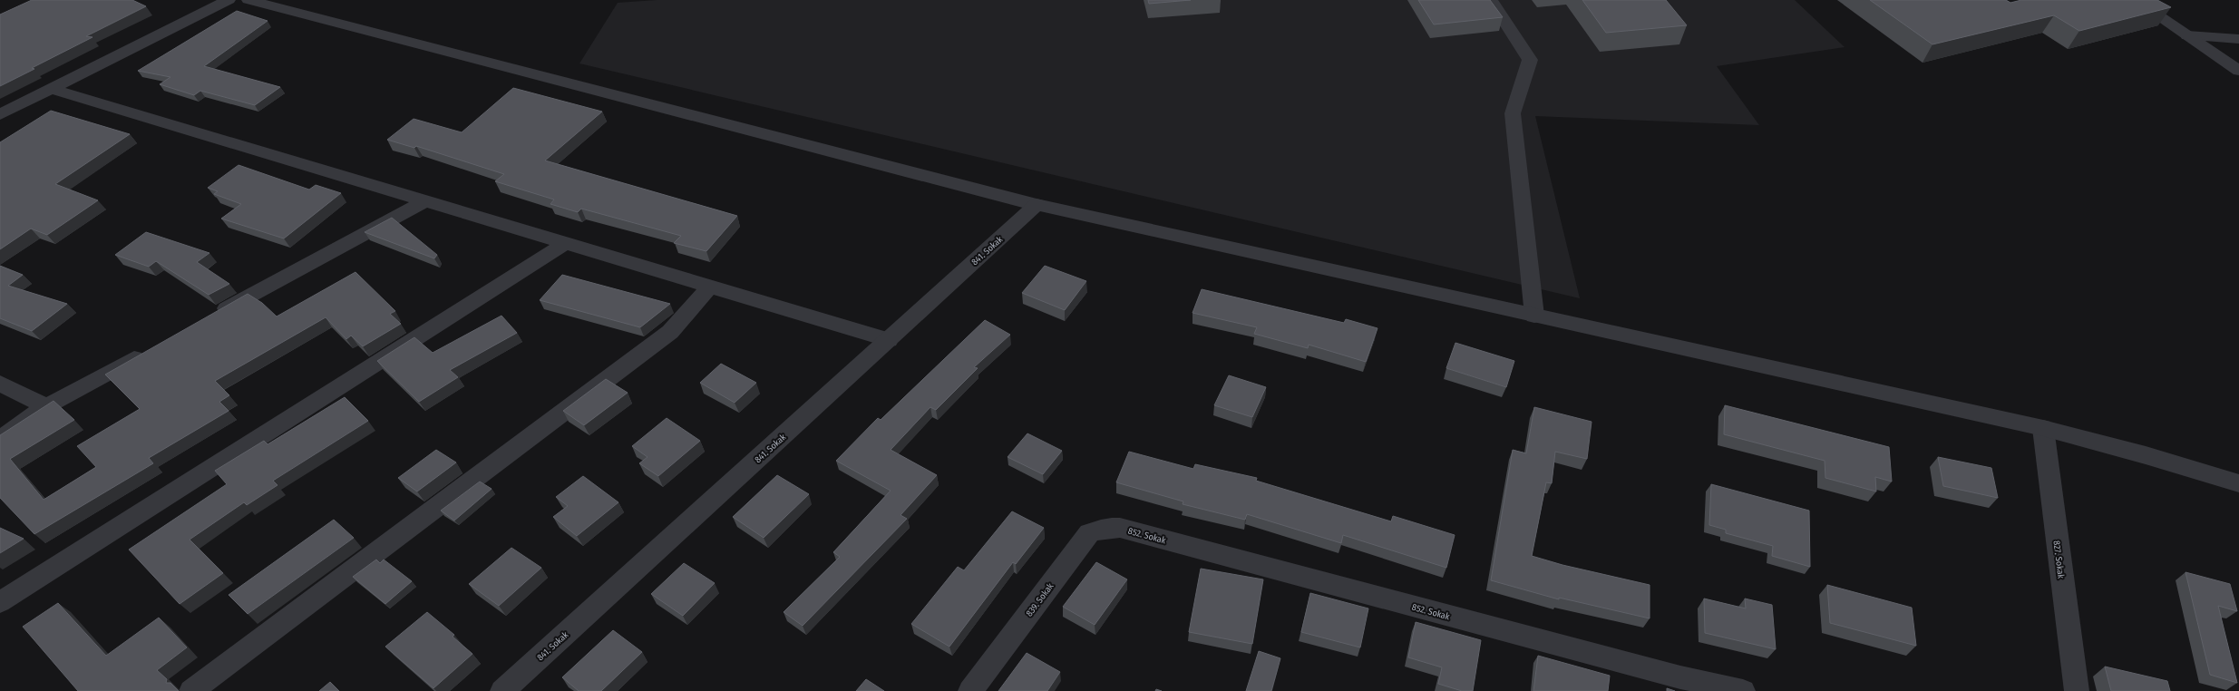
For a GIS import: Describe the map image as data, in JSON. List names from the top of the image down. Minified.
{"streets":{"street":["841. Sokak","852. Sokak","827. Sokak","839. Sokak"]},"crossings":[["852. Sokak","839. Sokak"]]}
